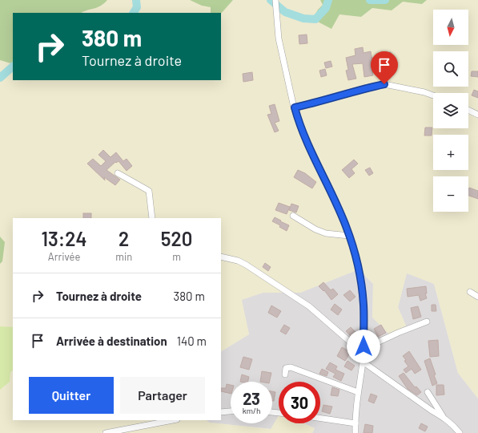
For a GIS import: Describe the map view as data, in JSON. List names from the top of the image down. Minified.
{"north":"bottom","page":{"map_buttons":["+","−"],"turn":["380 m","Tournez à droite"],"eta":["13:24","Arrivée","2","min","520","m"],"list":[{"name":"Tournez à droite","value":"380 m"},{"name":"Arrivée à destination","value":"140 m"}],"buttons":["Quitter","Partager"],"speed":"23 km/h","limit":"30"}}
